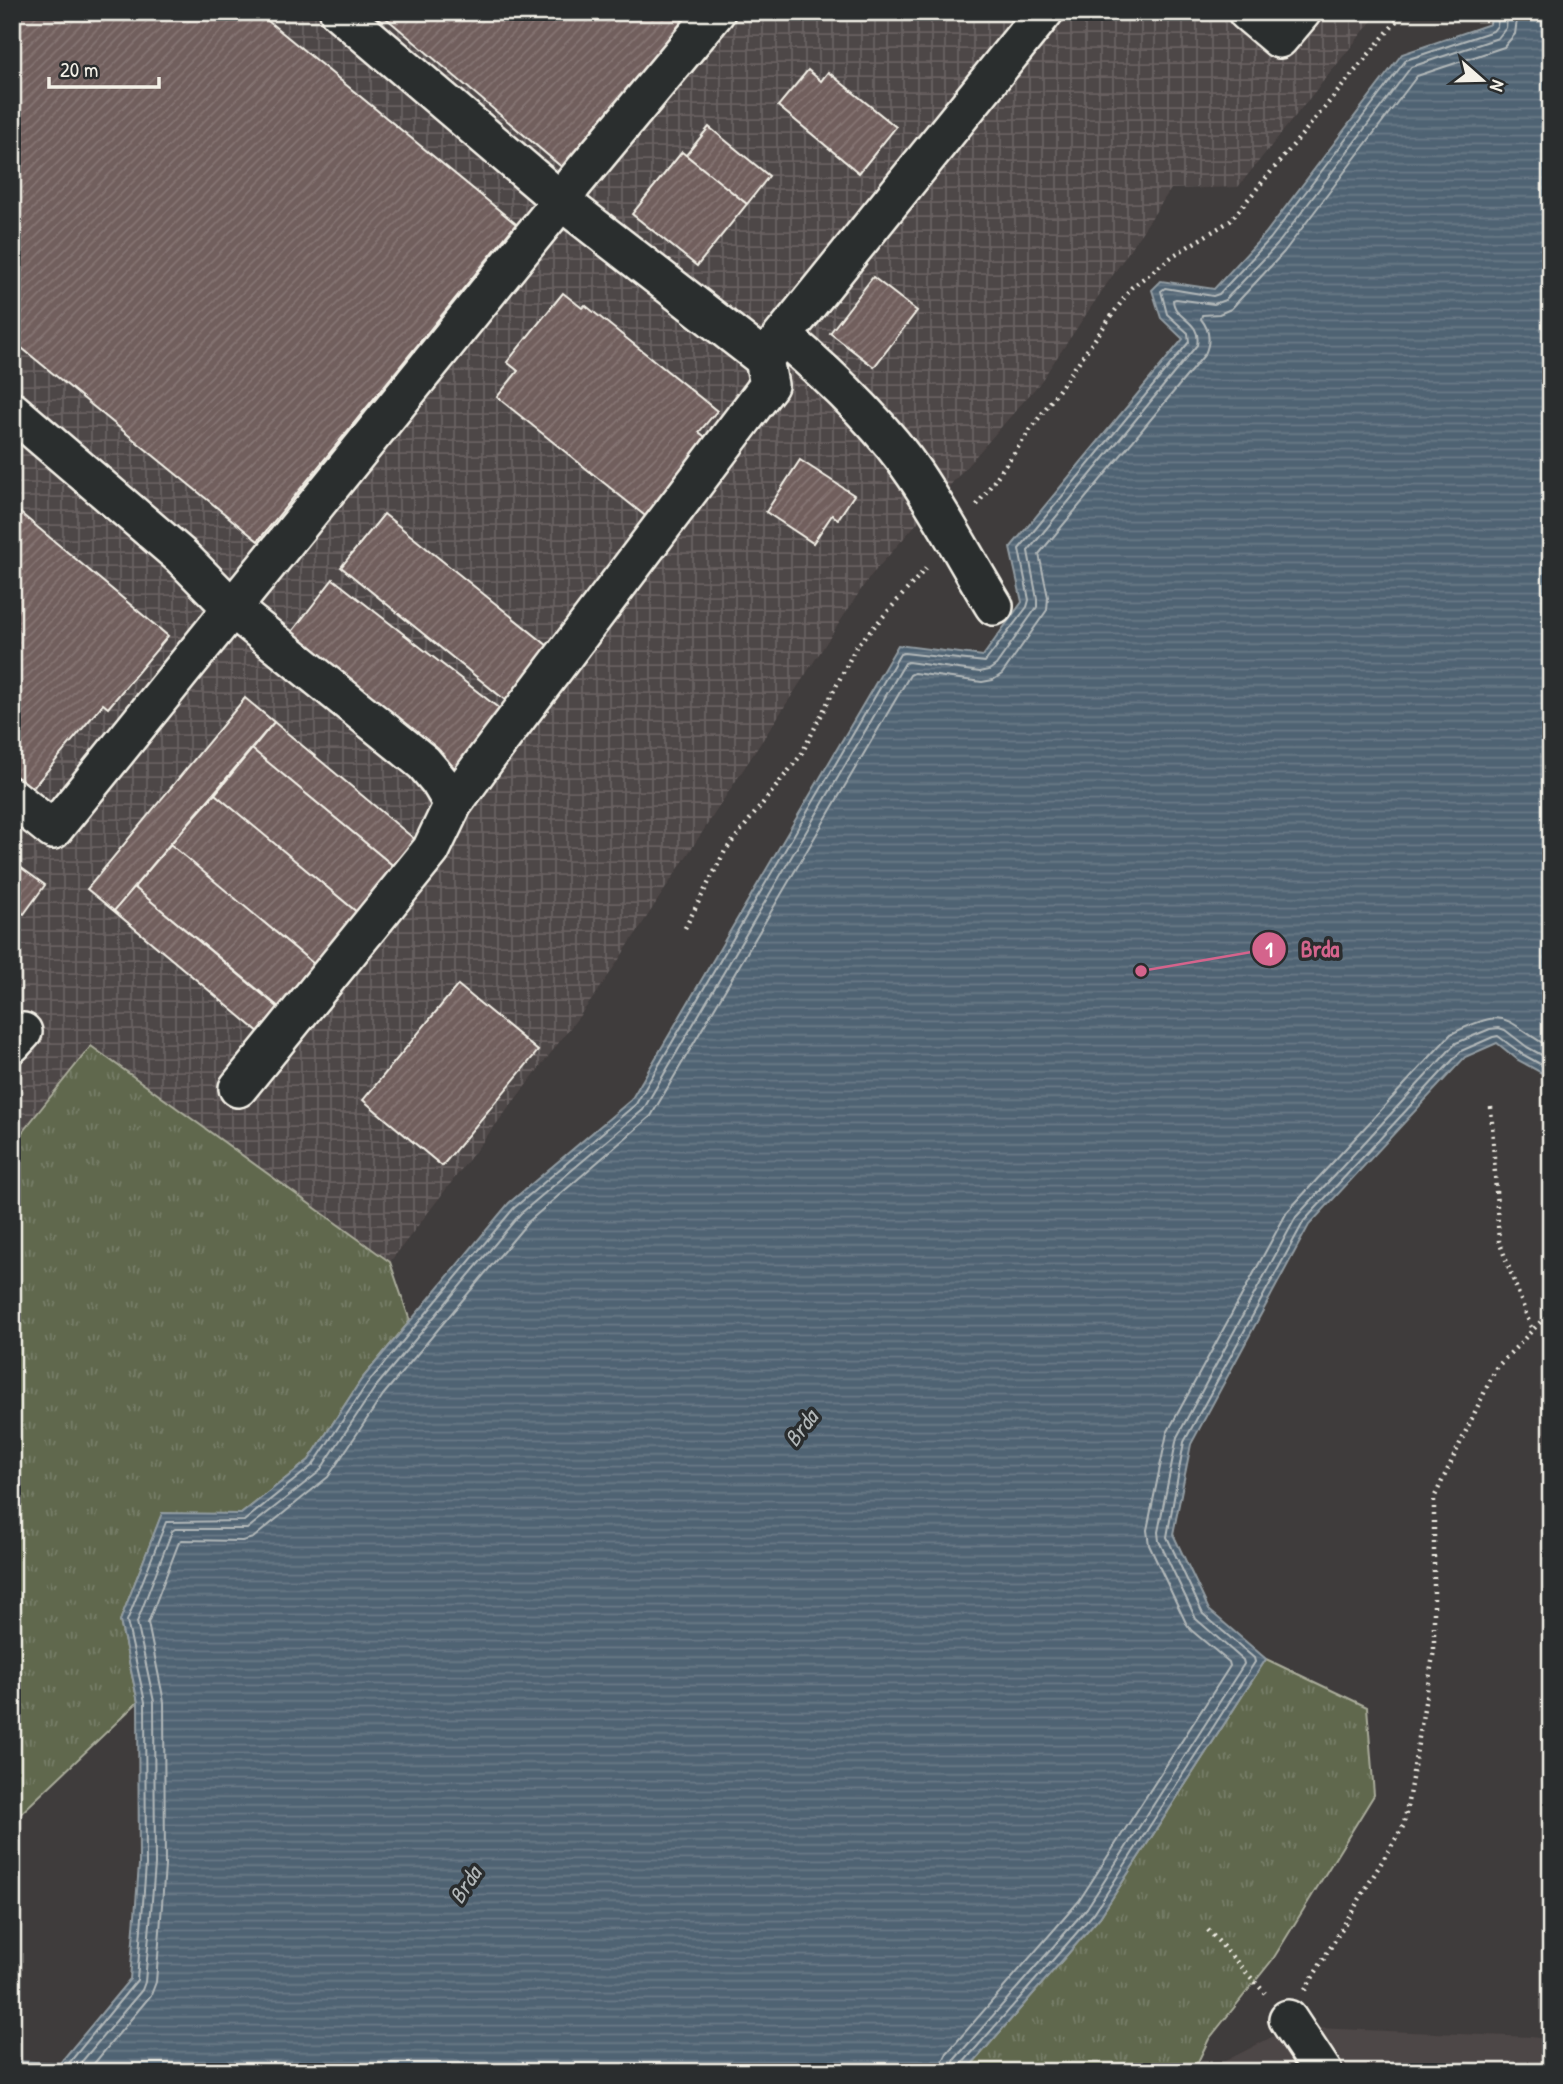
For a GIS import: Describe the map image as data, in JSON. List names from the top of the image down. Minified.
{"water":["Brda"],"places":["Brda"],"scale_bar":"20 m","north":"right"}
